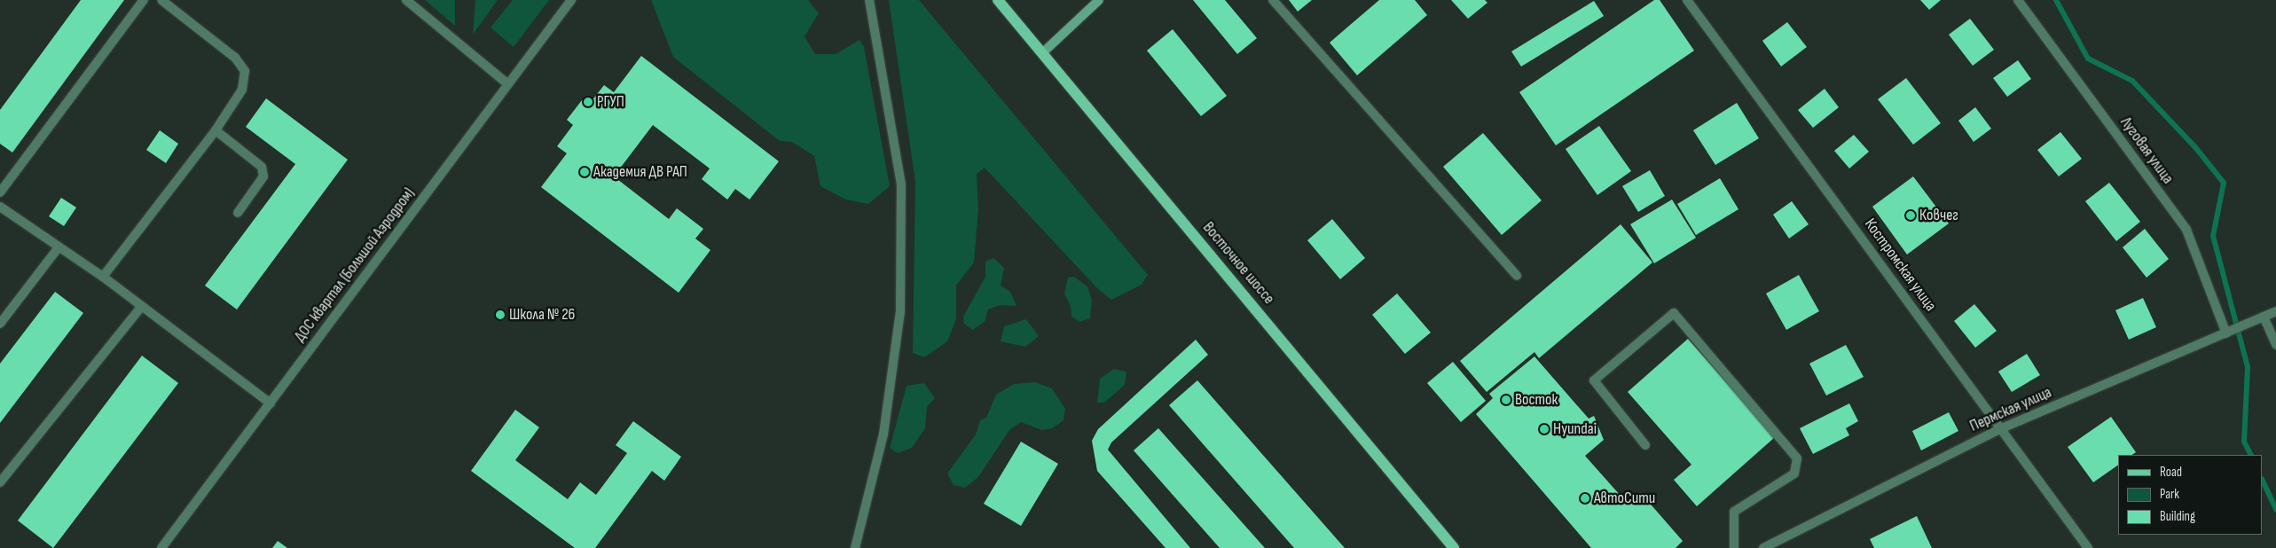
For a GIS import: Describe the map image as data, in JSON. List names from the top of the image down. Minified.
{"streets":{"main road":["Восточное шоссе"],"street":["Луговая улица","ДОС квартал (Большой Аэродром)","Костромская улица","Пермская улица"]},"crossings":[["Луговая улица","Пермская улица"],["Костромская улица","Пермская улица"]],"places":["РГУП","Академия ДВ РАП","Ковчег","Школа № 26","Восток","Hyundai","АвтоСити"],"legend":["Road","Park","Building"]}
